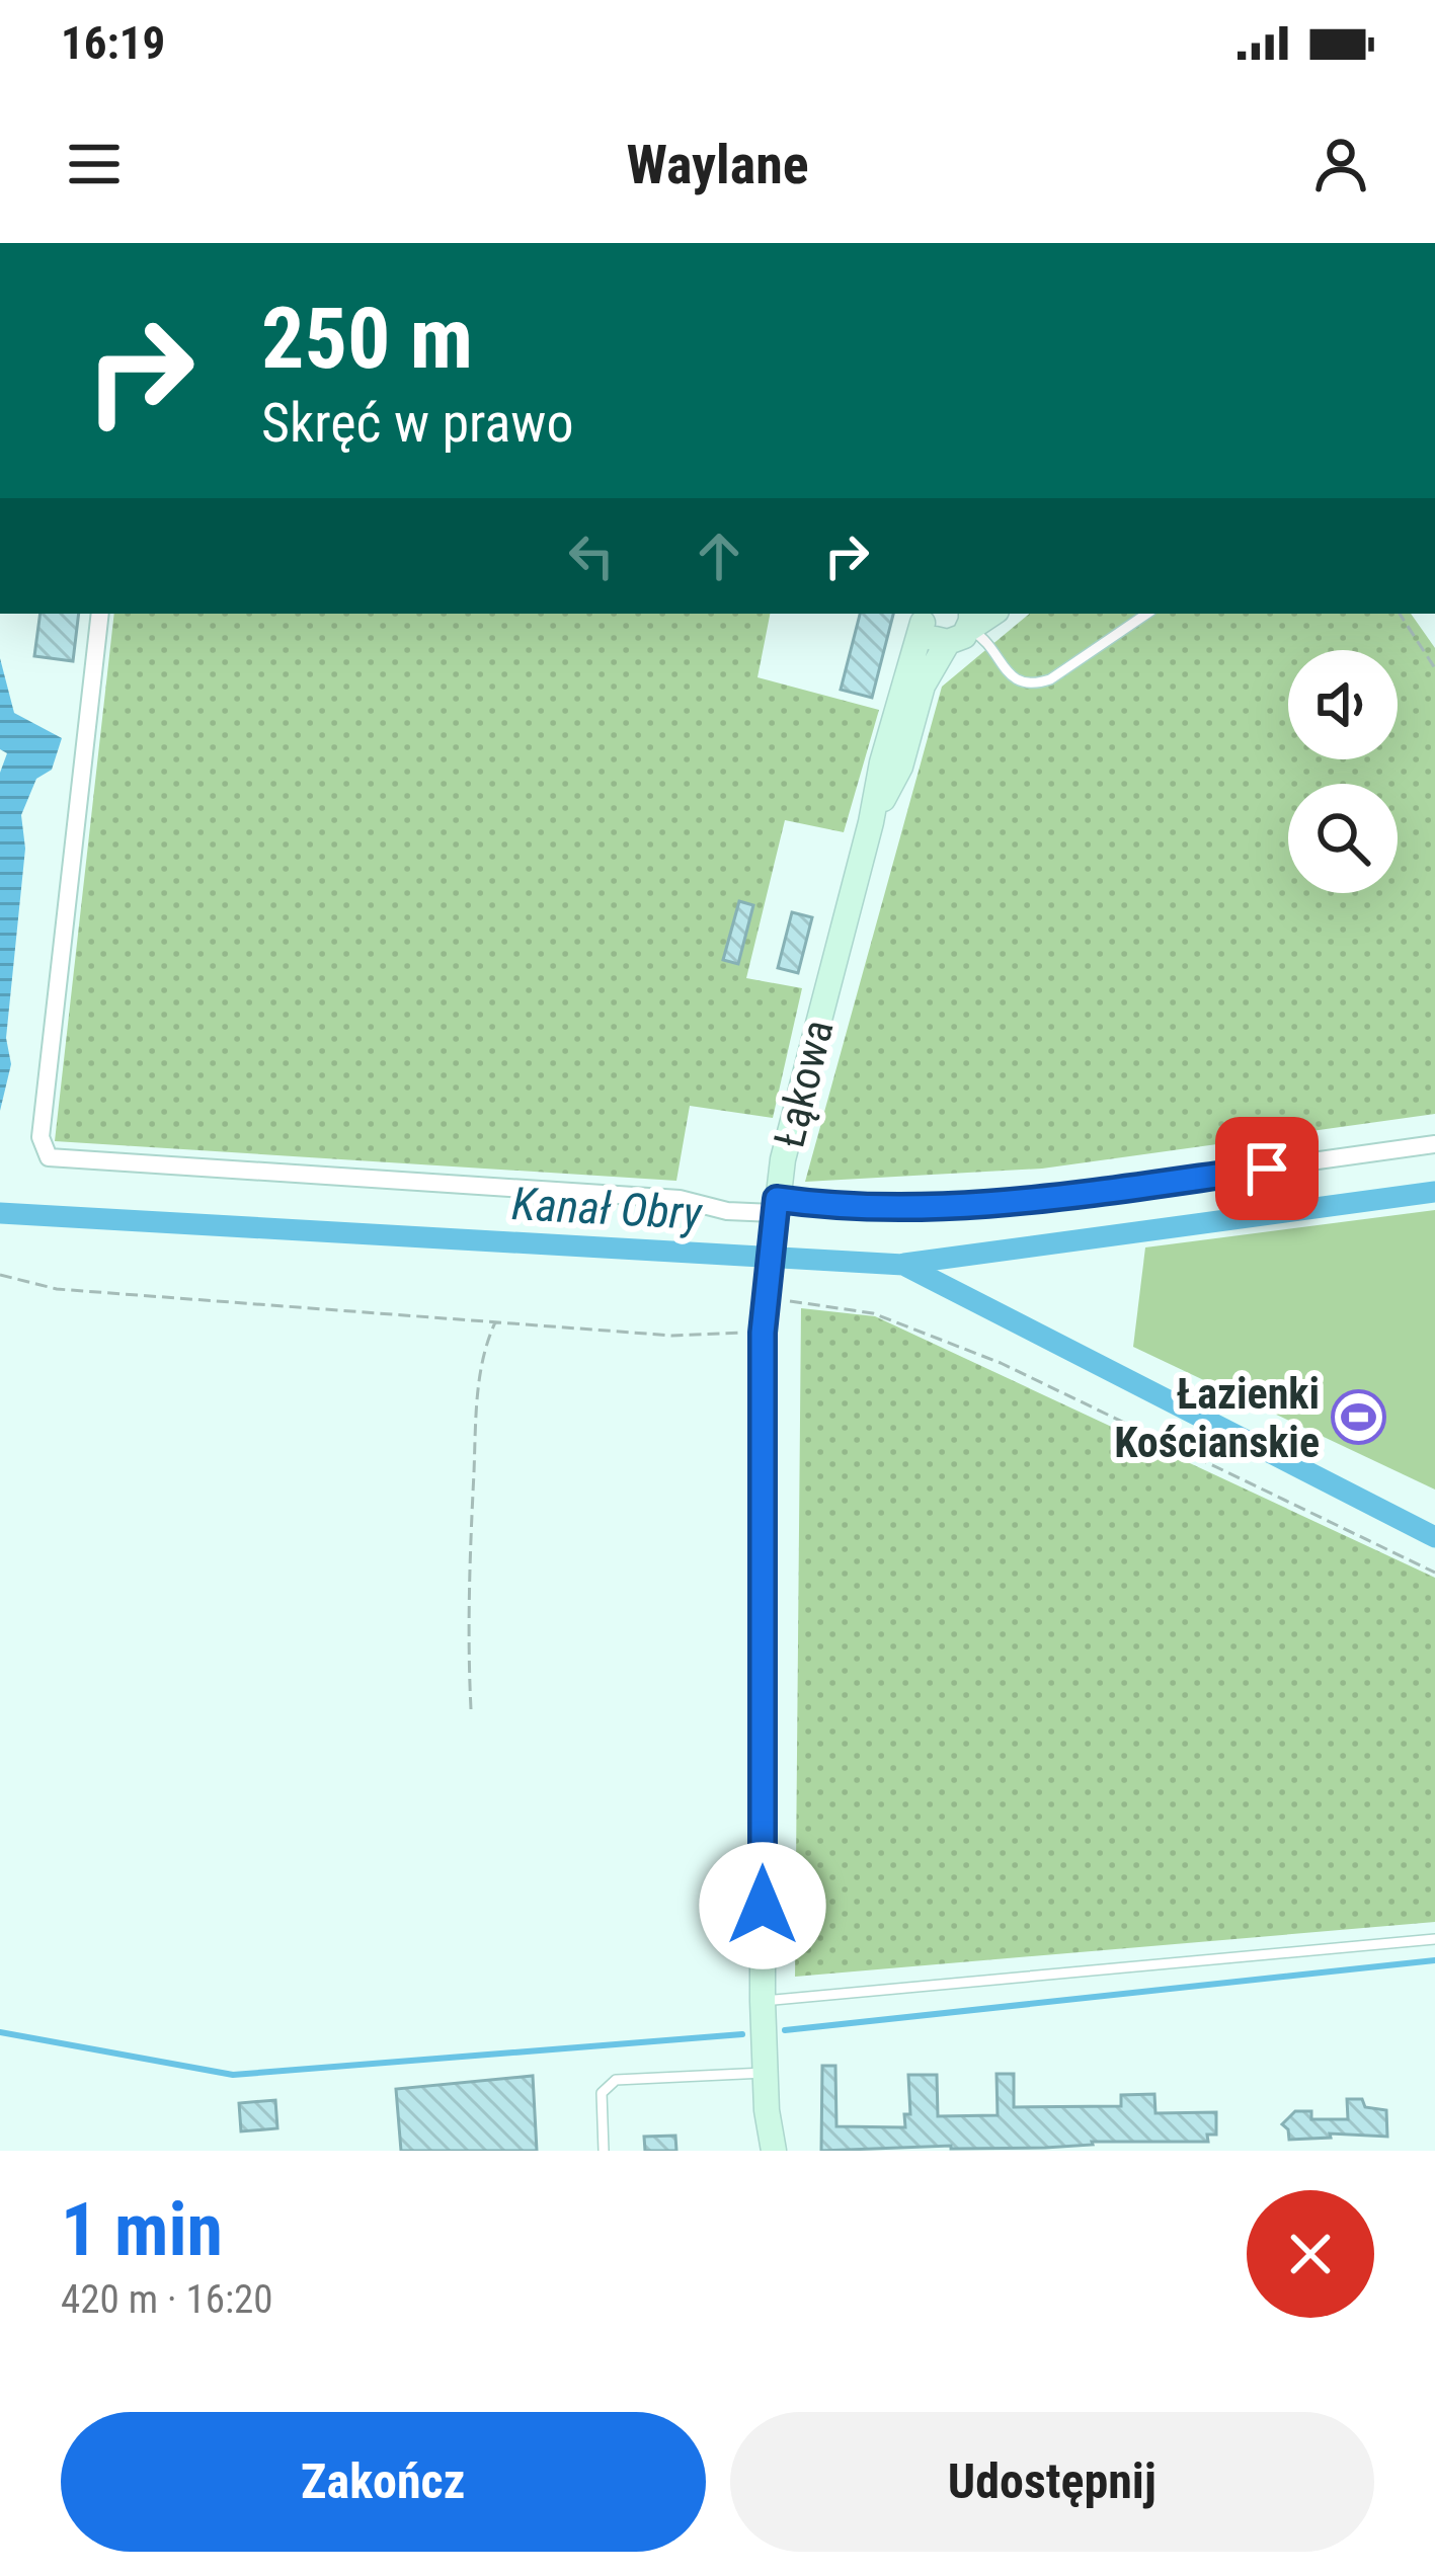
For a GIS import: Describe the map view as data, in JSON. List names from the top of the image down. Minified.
{"streets":{"street":["Łąkowa"]},"water":["Kanał Obry"],"places":{"sports":["Łazienki Kościanskie"]},"page":{"status":"16:19","header":"Waylane","turn":["250 m","Skręć w prawo"],"heading":["1 min","420 m · 16:20"],"buttons":["Zakończ","Udostępnij"]}}
